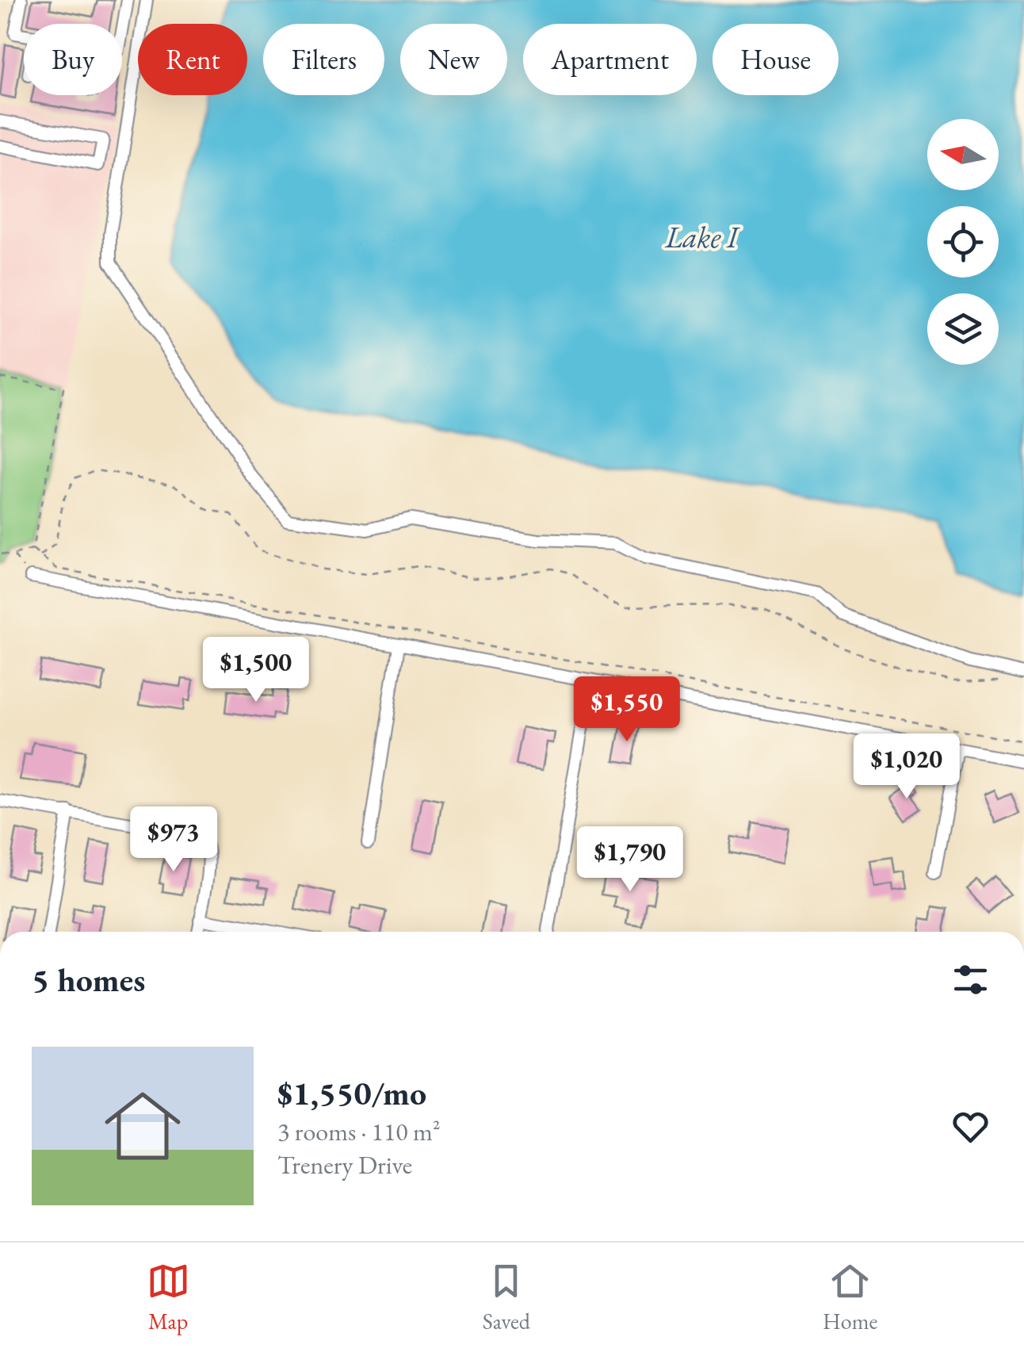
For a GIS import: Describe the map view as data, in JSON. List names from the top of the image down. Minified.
{"water":["Lake I"],"north":"left","page":{"chip":["Buy","Rent","Filters","New","Apartment","House"],"price":["$1,500","$1,550","$1,020","$973","$1,790"],"heading":"5 homes","list":[{"name":"$1,550/mo","note":"3 rooms · 110 m² · Trenery Drive"}],"tabs":["Map","Saved","Home"]}}
